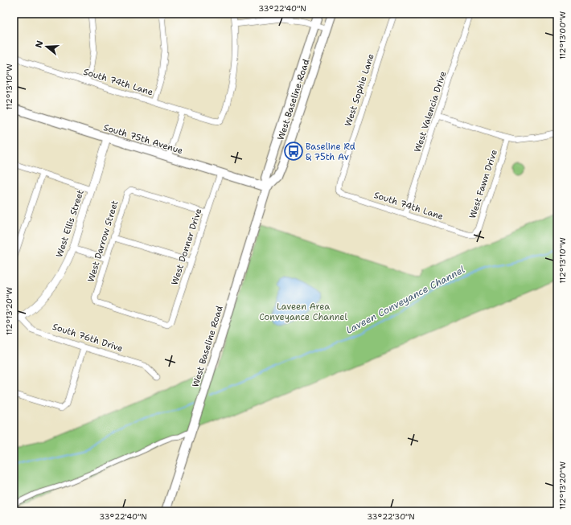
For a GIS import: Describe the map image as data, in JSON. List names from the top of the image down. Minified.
{"streets":{"main road":["West Baseline Road","South 75th Avenue"],"street":["South 74th Lane","West Sophie Lane","West Valencia Drive","West Fawn Drive","West Ellis Street","West Darrow Street","West Donner Drive","South 76th Drive"]},"crossings":[["South 74th Lane","West Sophie Lane"],["South 74th Lane","West Valencia Drive"],["South 74th Lane","West Fawn Drive"],["West Baseline Road","South 75th Avenue"],["South 75th Avenue","West Ellis Street"],["South 75th Avenue","West Donner Drive"],["West Ellis Street","South 76th Drive"],["West Darrow Street","West Donner Drive"]],"water":["Laveen Conveyance Channel"],"parks":["Laveen Area Conveyance Channel"],"places":{"bus stop":["Baseline Rd & 75th Av"]},"north":"left","coordinates":["33°22'40\"N","112°13'00\"W","112°13'10\"W","112°13'20\"W","33°22'30\"N"]}
